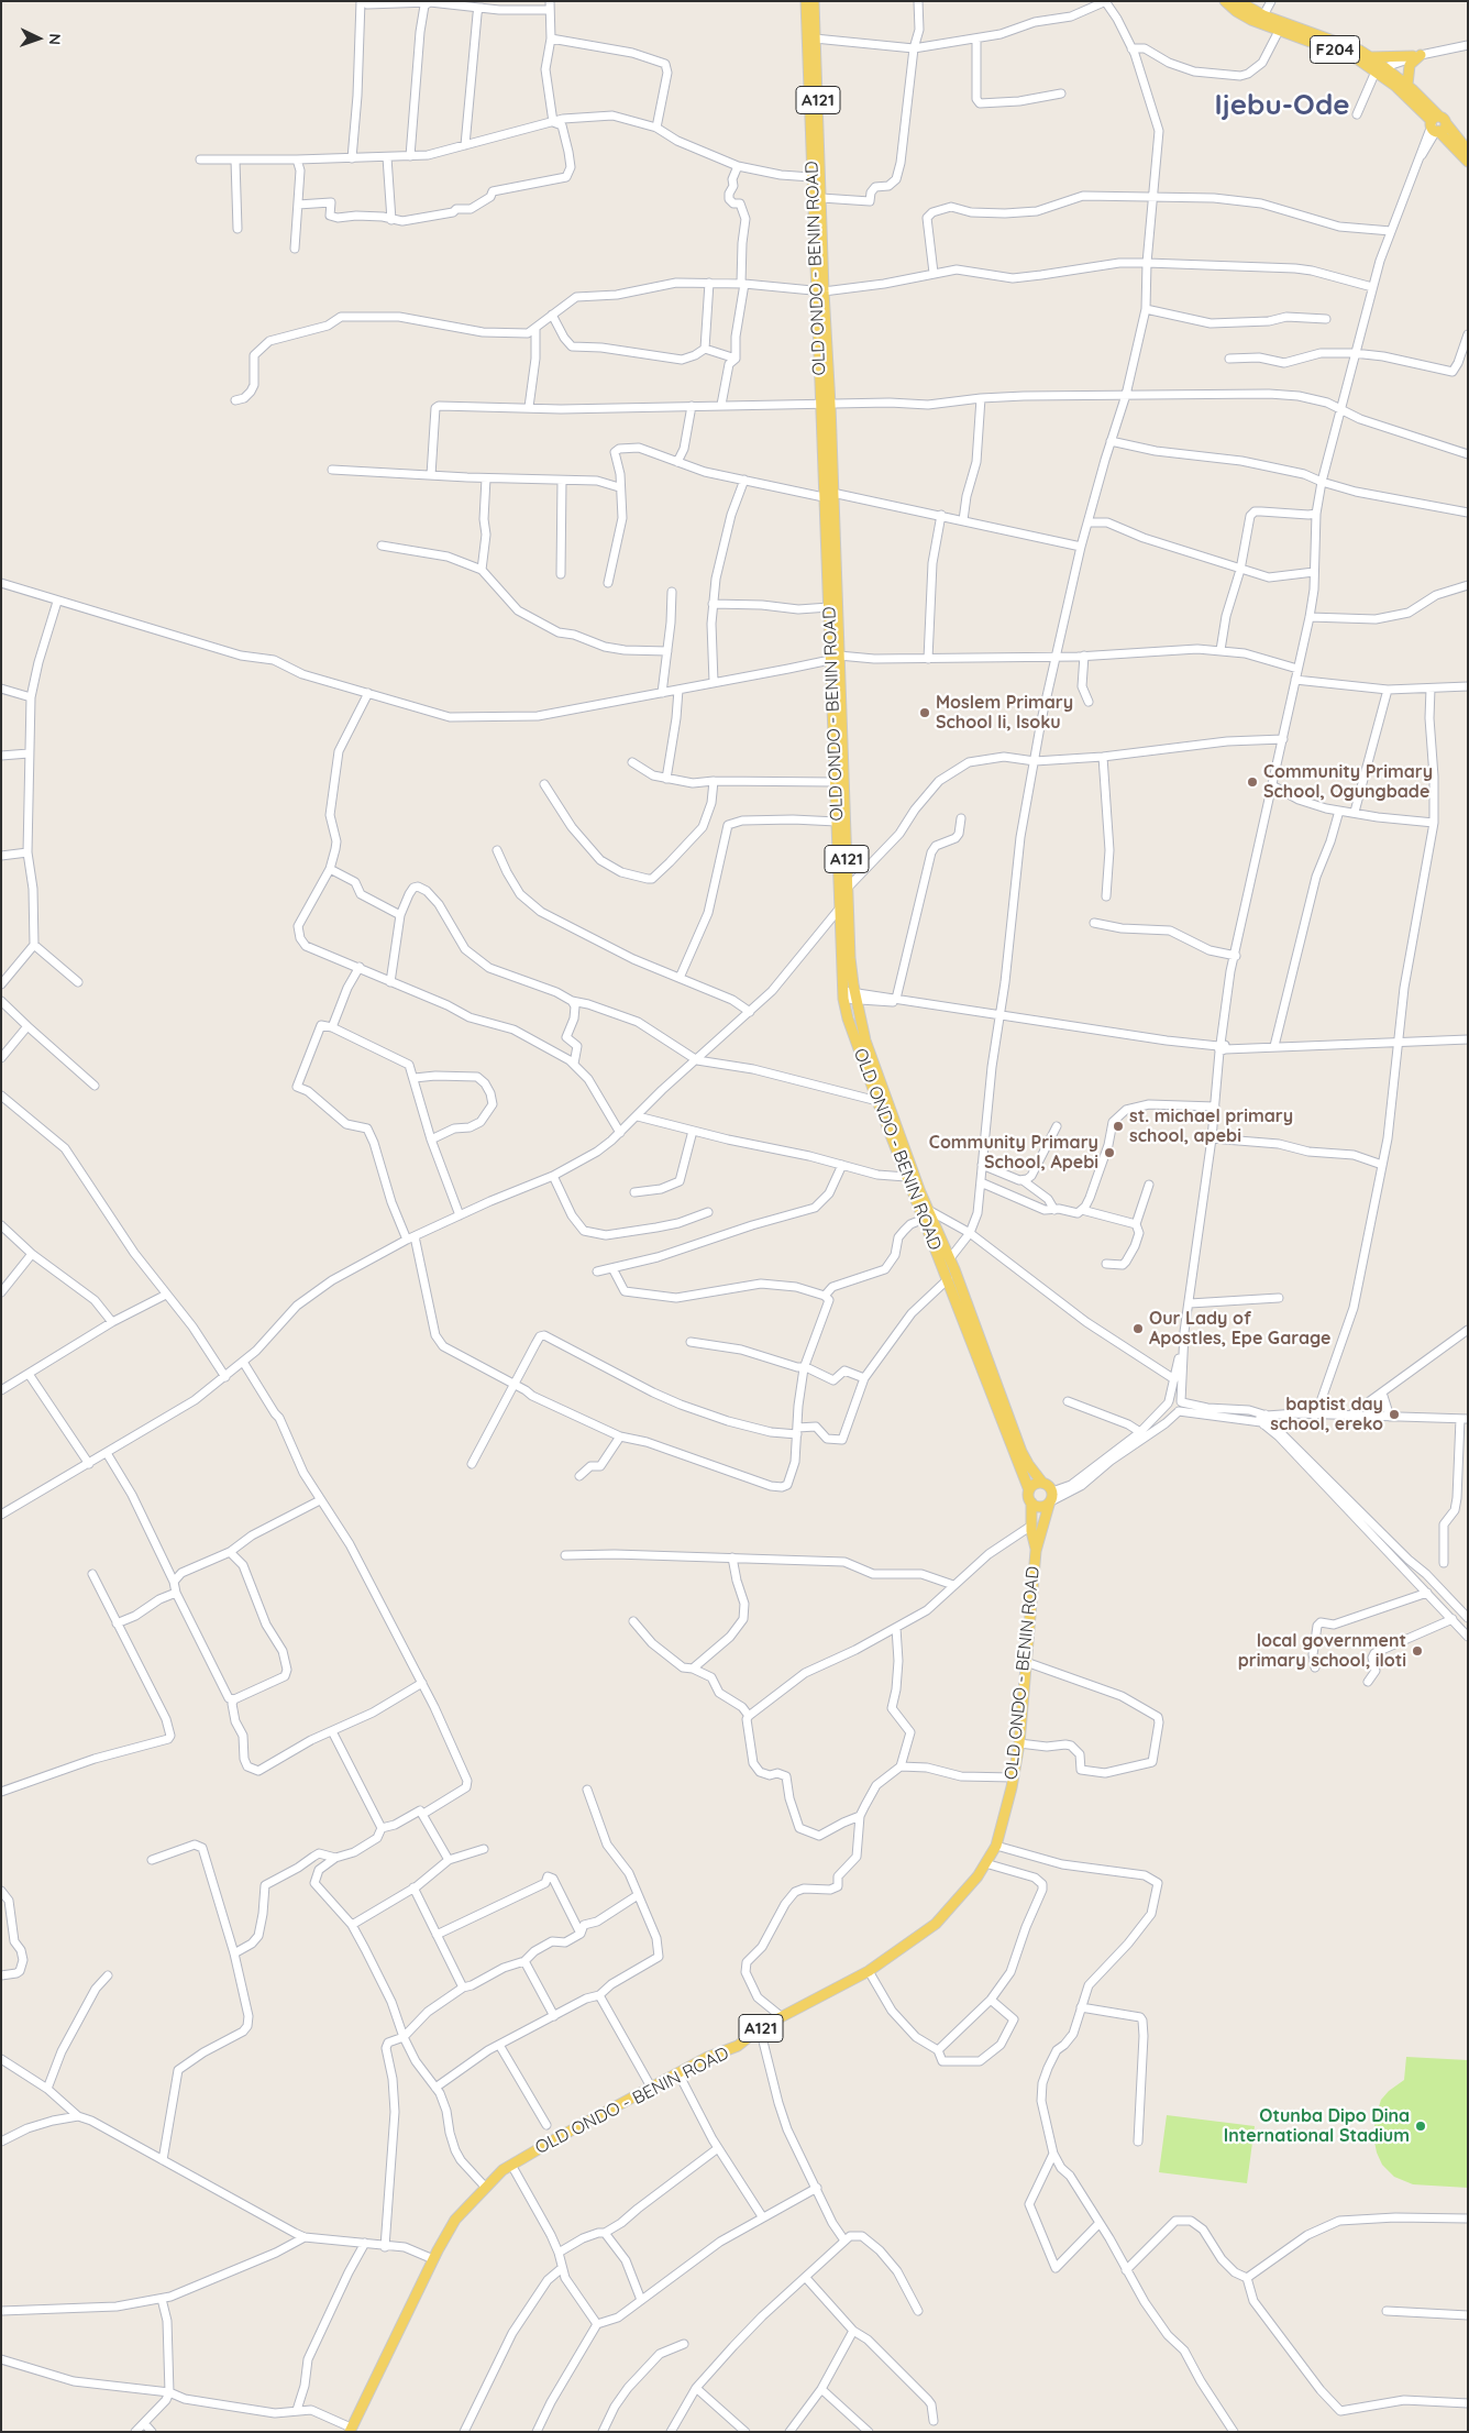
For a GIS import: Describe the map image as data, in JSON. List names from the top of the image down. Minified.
{"streets":{"main road":["F204","A121","OLD ONDO - BENIN ROAD"]},"districts":["Ijebu-Ode"],"places":["Moslem Primary School Ii, Isoku","Community Primary School, Ogungbade","st. michael primary school, apebi","Community Primary School, Apebi","Our Lady of Apostles, Epe Garage","baptist day school, ereko","local government primary school, iloti","Otunba Dipo Dina International Stadium"],"north":"right"}
